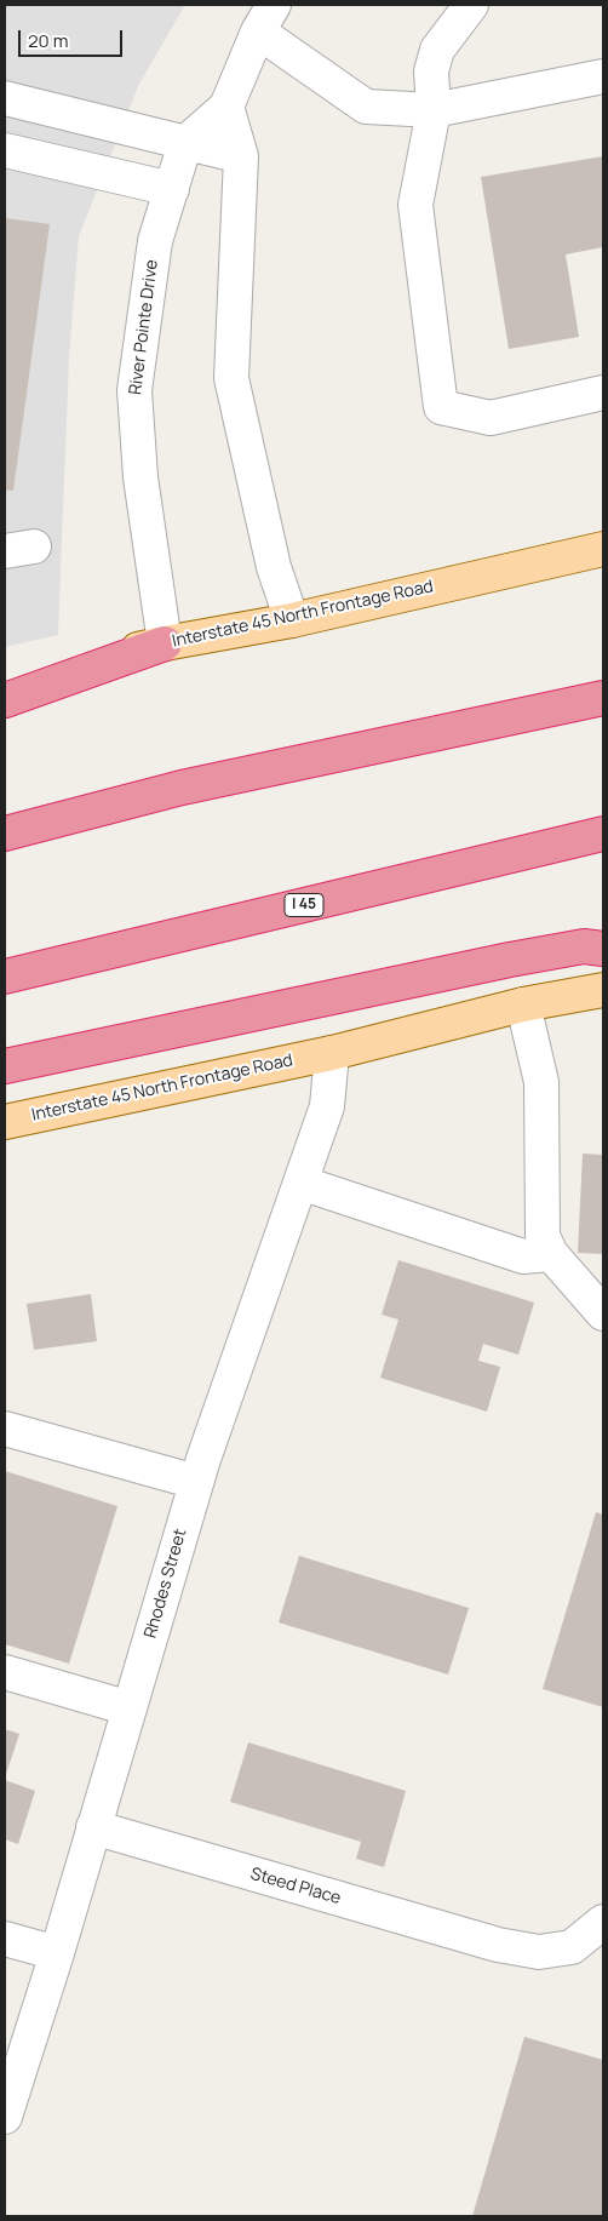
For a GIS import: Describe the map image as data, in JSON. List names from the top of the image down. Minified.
{"streets":{"highway":["I 45"],"main road":["Interstate 45 North Frontage Road"],"street":["River Pointe Drive","Rhodes Street","Steed Place"]},"crossings":[["River Pointe Drive","Interstate 45 North Frontage Road"],["Interstate 45 North Frontage Road","Rhodes Street"],["Rhodes Street","Steed Place"]],"scale_bar":"20 m"}
